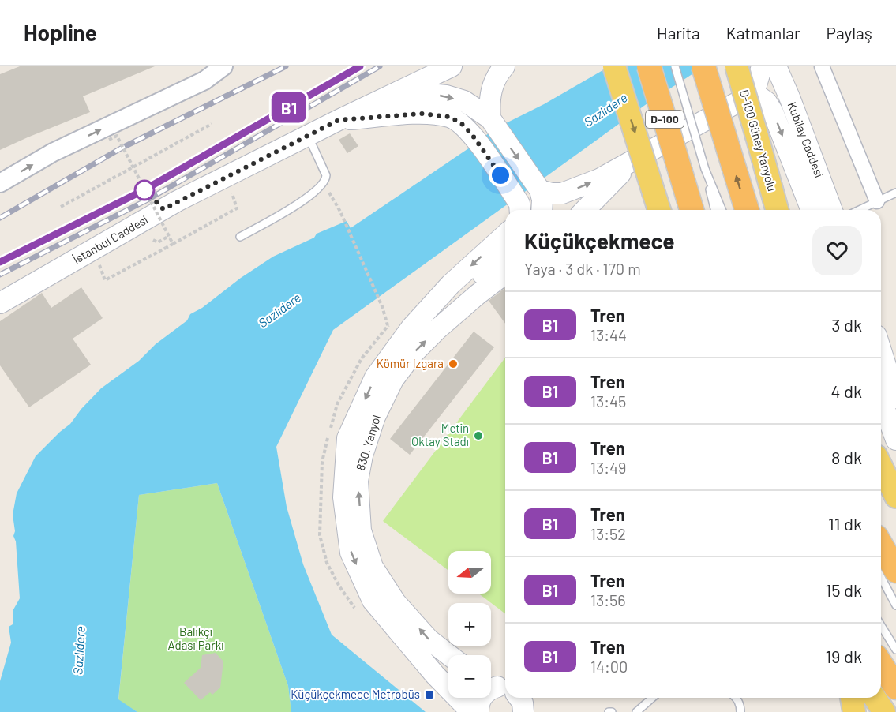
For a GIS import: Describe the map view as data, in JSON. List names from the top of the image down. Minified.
{"streets":{"highway":["D-100"],"main road":["Kubilay Caddesi","D-100 Güney Yanyolu","İstanbul Caddesi","830. Yanyol"]},"water":["Sazlıdere"],"parks":["Balıkçı Adası Parkı"],"places":{"other":["Kömür Izgara","Metin Oktay Stadı"],"transit":["Küçükçekmece Metrobüs"]},"north":"left","page":{"header":"Hopline","nav":["Harita","Katmanlar","Paylaş"],"on_map":"B1","heading":["Küçükçekmece","Yaya · 3 dk · 170 m"],"list":[{"mark":"B1","name":"Tren","note":"13:44","value":"3 dk"},{"mark":"B1","name":"Tren","note":"13:45","value":"4 dk"},{"mark":"B1","name":"Tren","note":"13:49","value":"8 dk"},{"mark":"B1","name":"Tren","note":"13:52","value":"11 dk"},{"mark":"B1","name":"Tren","note":"13:56","value":"15 dk"},{"mark":"B1","name":"Tren","note":"14:00","value":"19 dk"}],"map_buttons":["+","−"]}}
